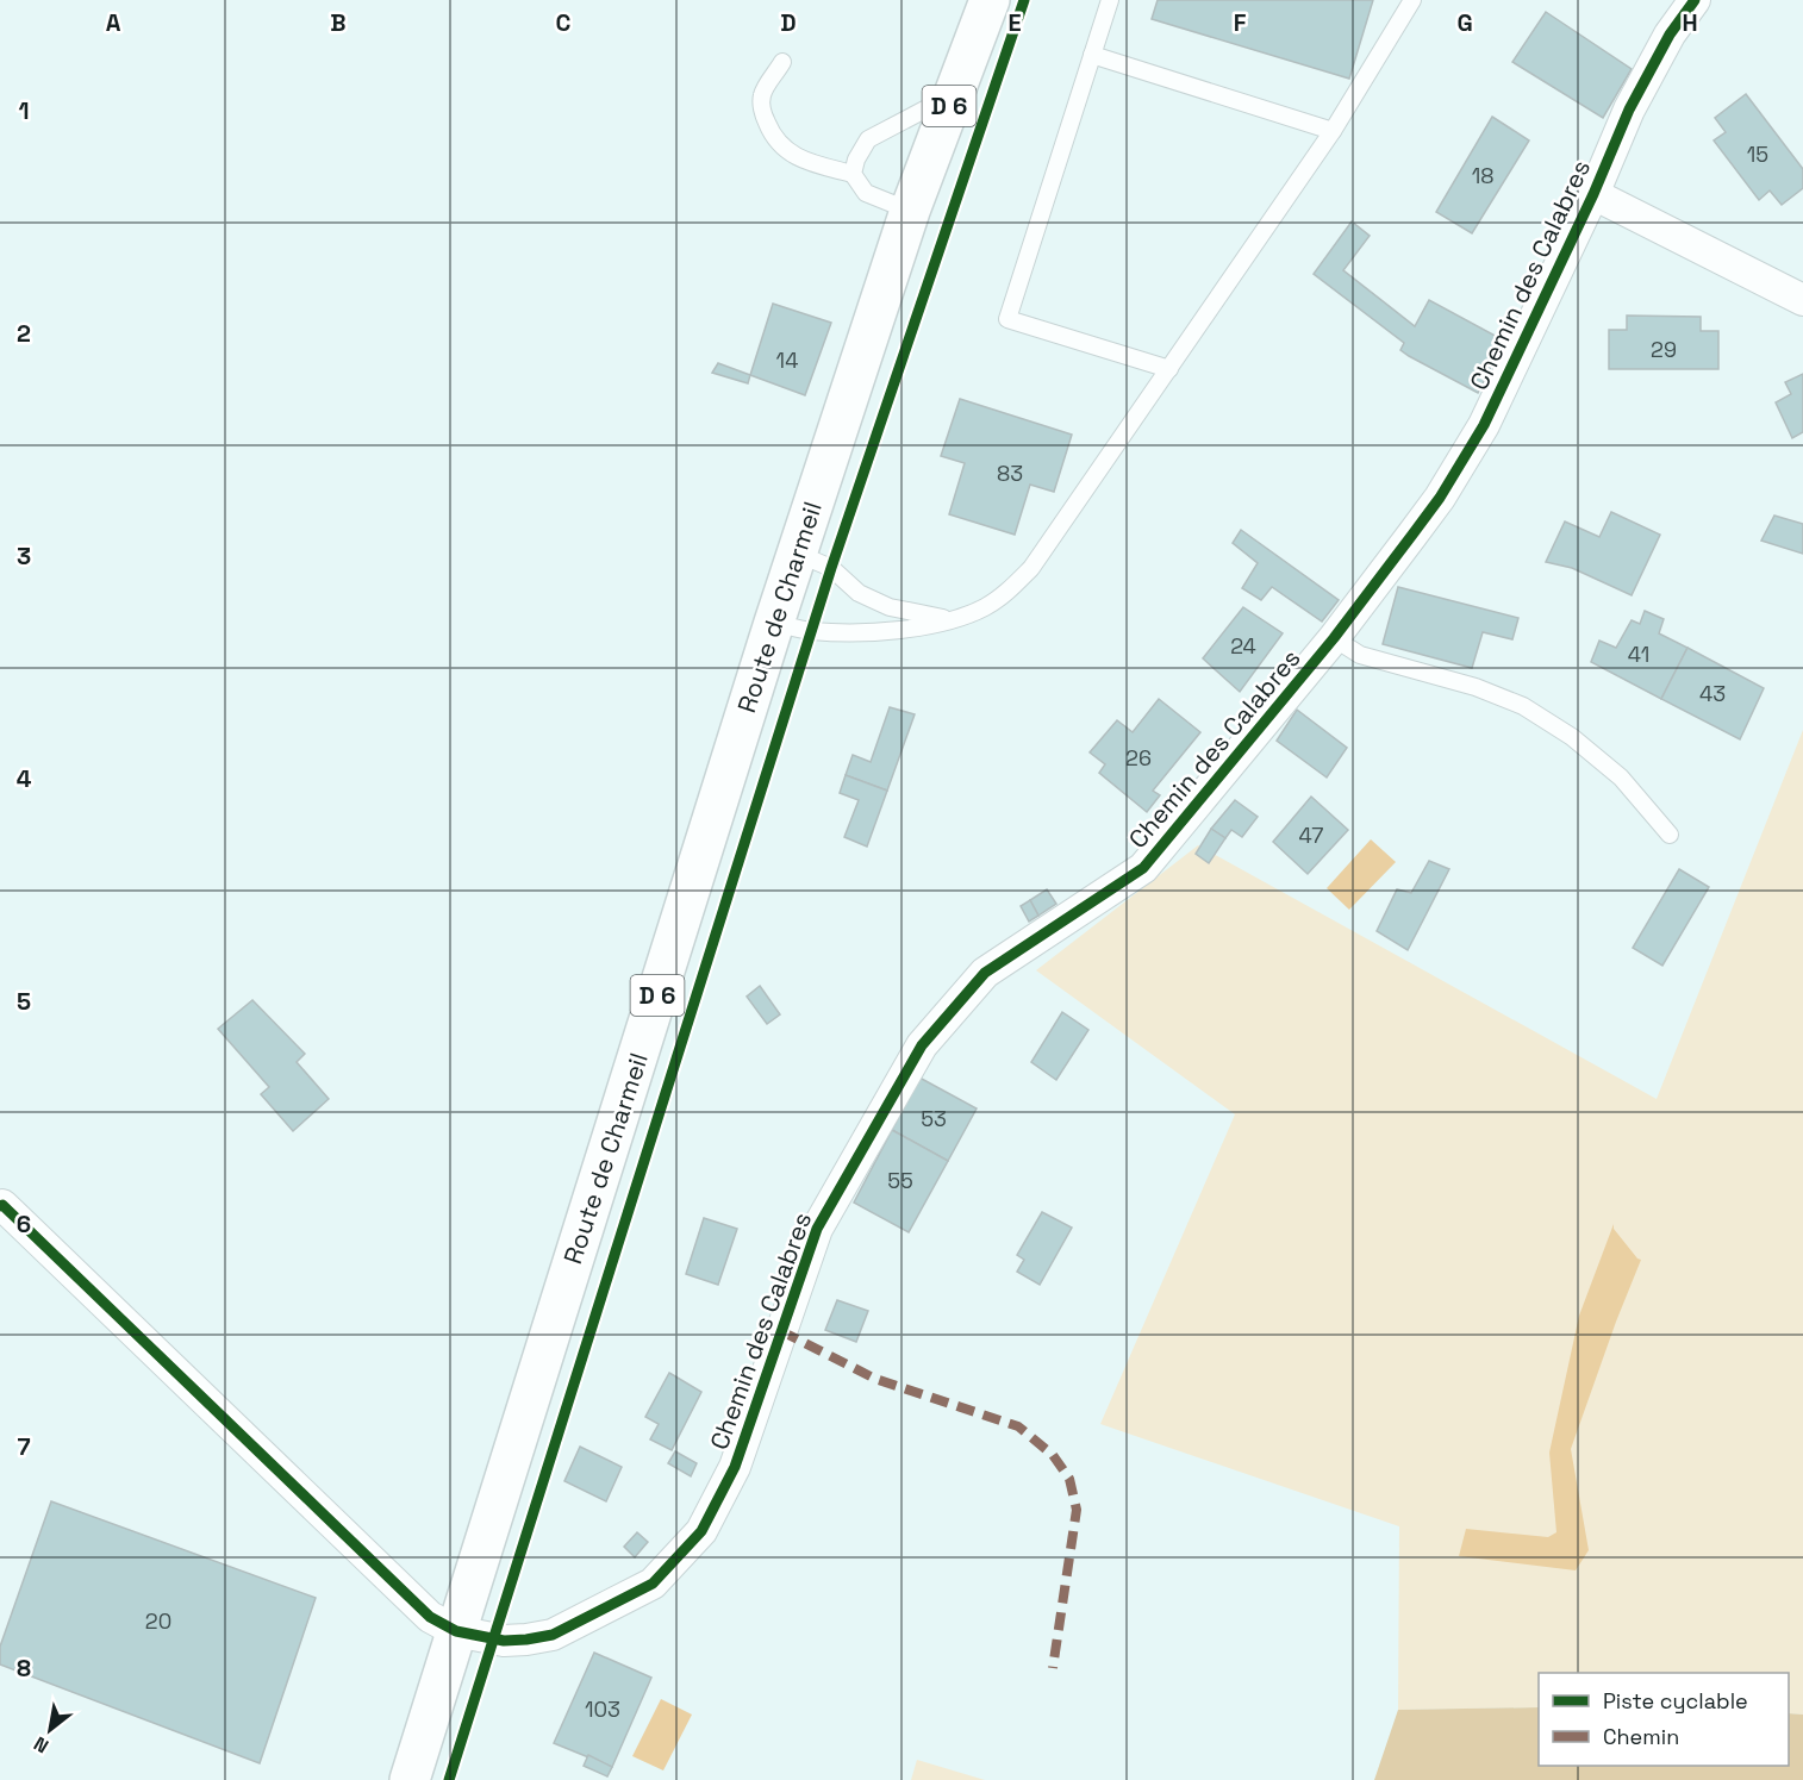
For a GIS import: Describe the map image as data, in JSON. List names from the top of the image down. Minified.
{"streets":{"main road":["D 6","Route de Charmeil"],"street":["Chemin des Calabres"]},"crossings":[["Chemin des Calabres","Route de Charmeil"]],"house_numbers":["15","18","29","14","83","24","41","43","26","47","53","55","20","103"],"legend":["Piste cyclable","Chemin"],"north":"bottom left","grid":{"columns":["A","B","C","D","E","F","G","H"],"rows":["1","2","3","4","5","6","7","8"]}}
